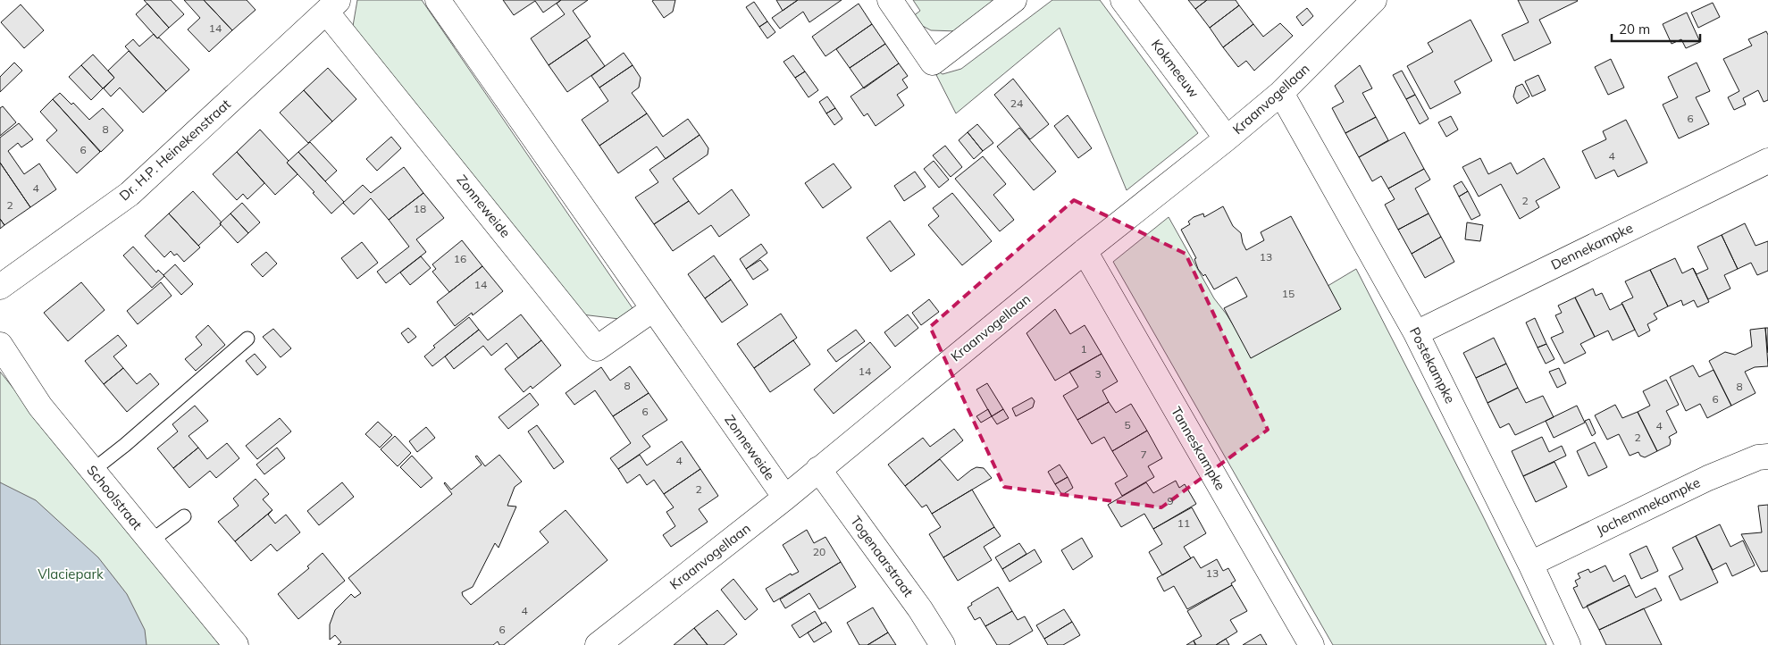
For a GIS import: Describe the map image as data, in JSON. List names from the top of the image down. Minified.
{"streets":{"street":["Kokmeeuw","Kraanvogellaan","Dr. H.P. Heinekenstraat","Zonneweide","Dennekampke","Postekampke","Tanneskampke","Schoolstraat","Jochemmekampke","Togenaarstraat"]},"crossings":[["Kokmeeuw","Kraanvogellaan"],["Kraanvogellaan","Zonneweide"],["Kraanvogellaan","Postekampke"],["Kraanvogellaan","Tanneskampke"],["Kraanvogellaan","Togenaarstraat"],["Dr. H.P. Heinekenstraat","Zonneweide"],["Dennekampke","Postekampke"],["Postekampke","Jochemmekampke"]],"parks":["Vlaciepark"],"house_numbers":["14","24","6","8","6","4","4","2","2","18","13","16","14","15","1","14","3","8","8","6","6","5","4","2","7","4","2","9","11","20","13","4","6"],"scale_bar":"20 m"}
